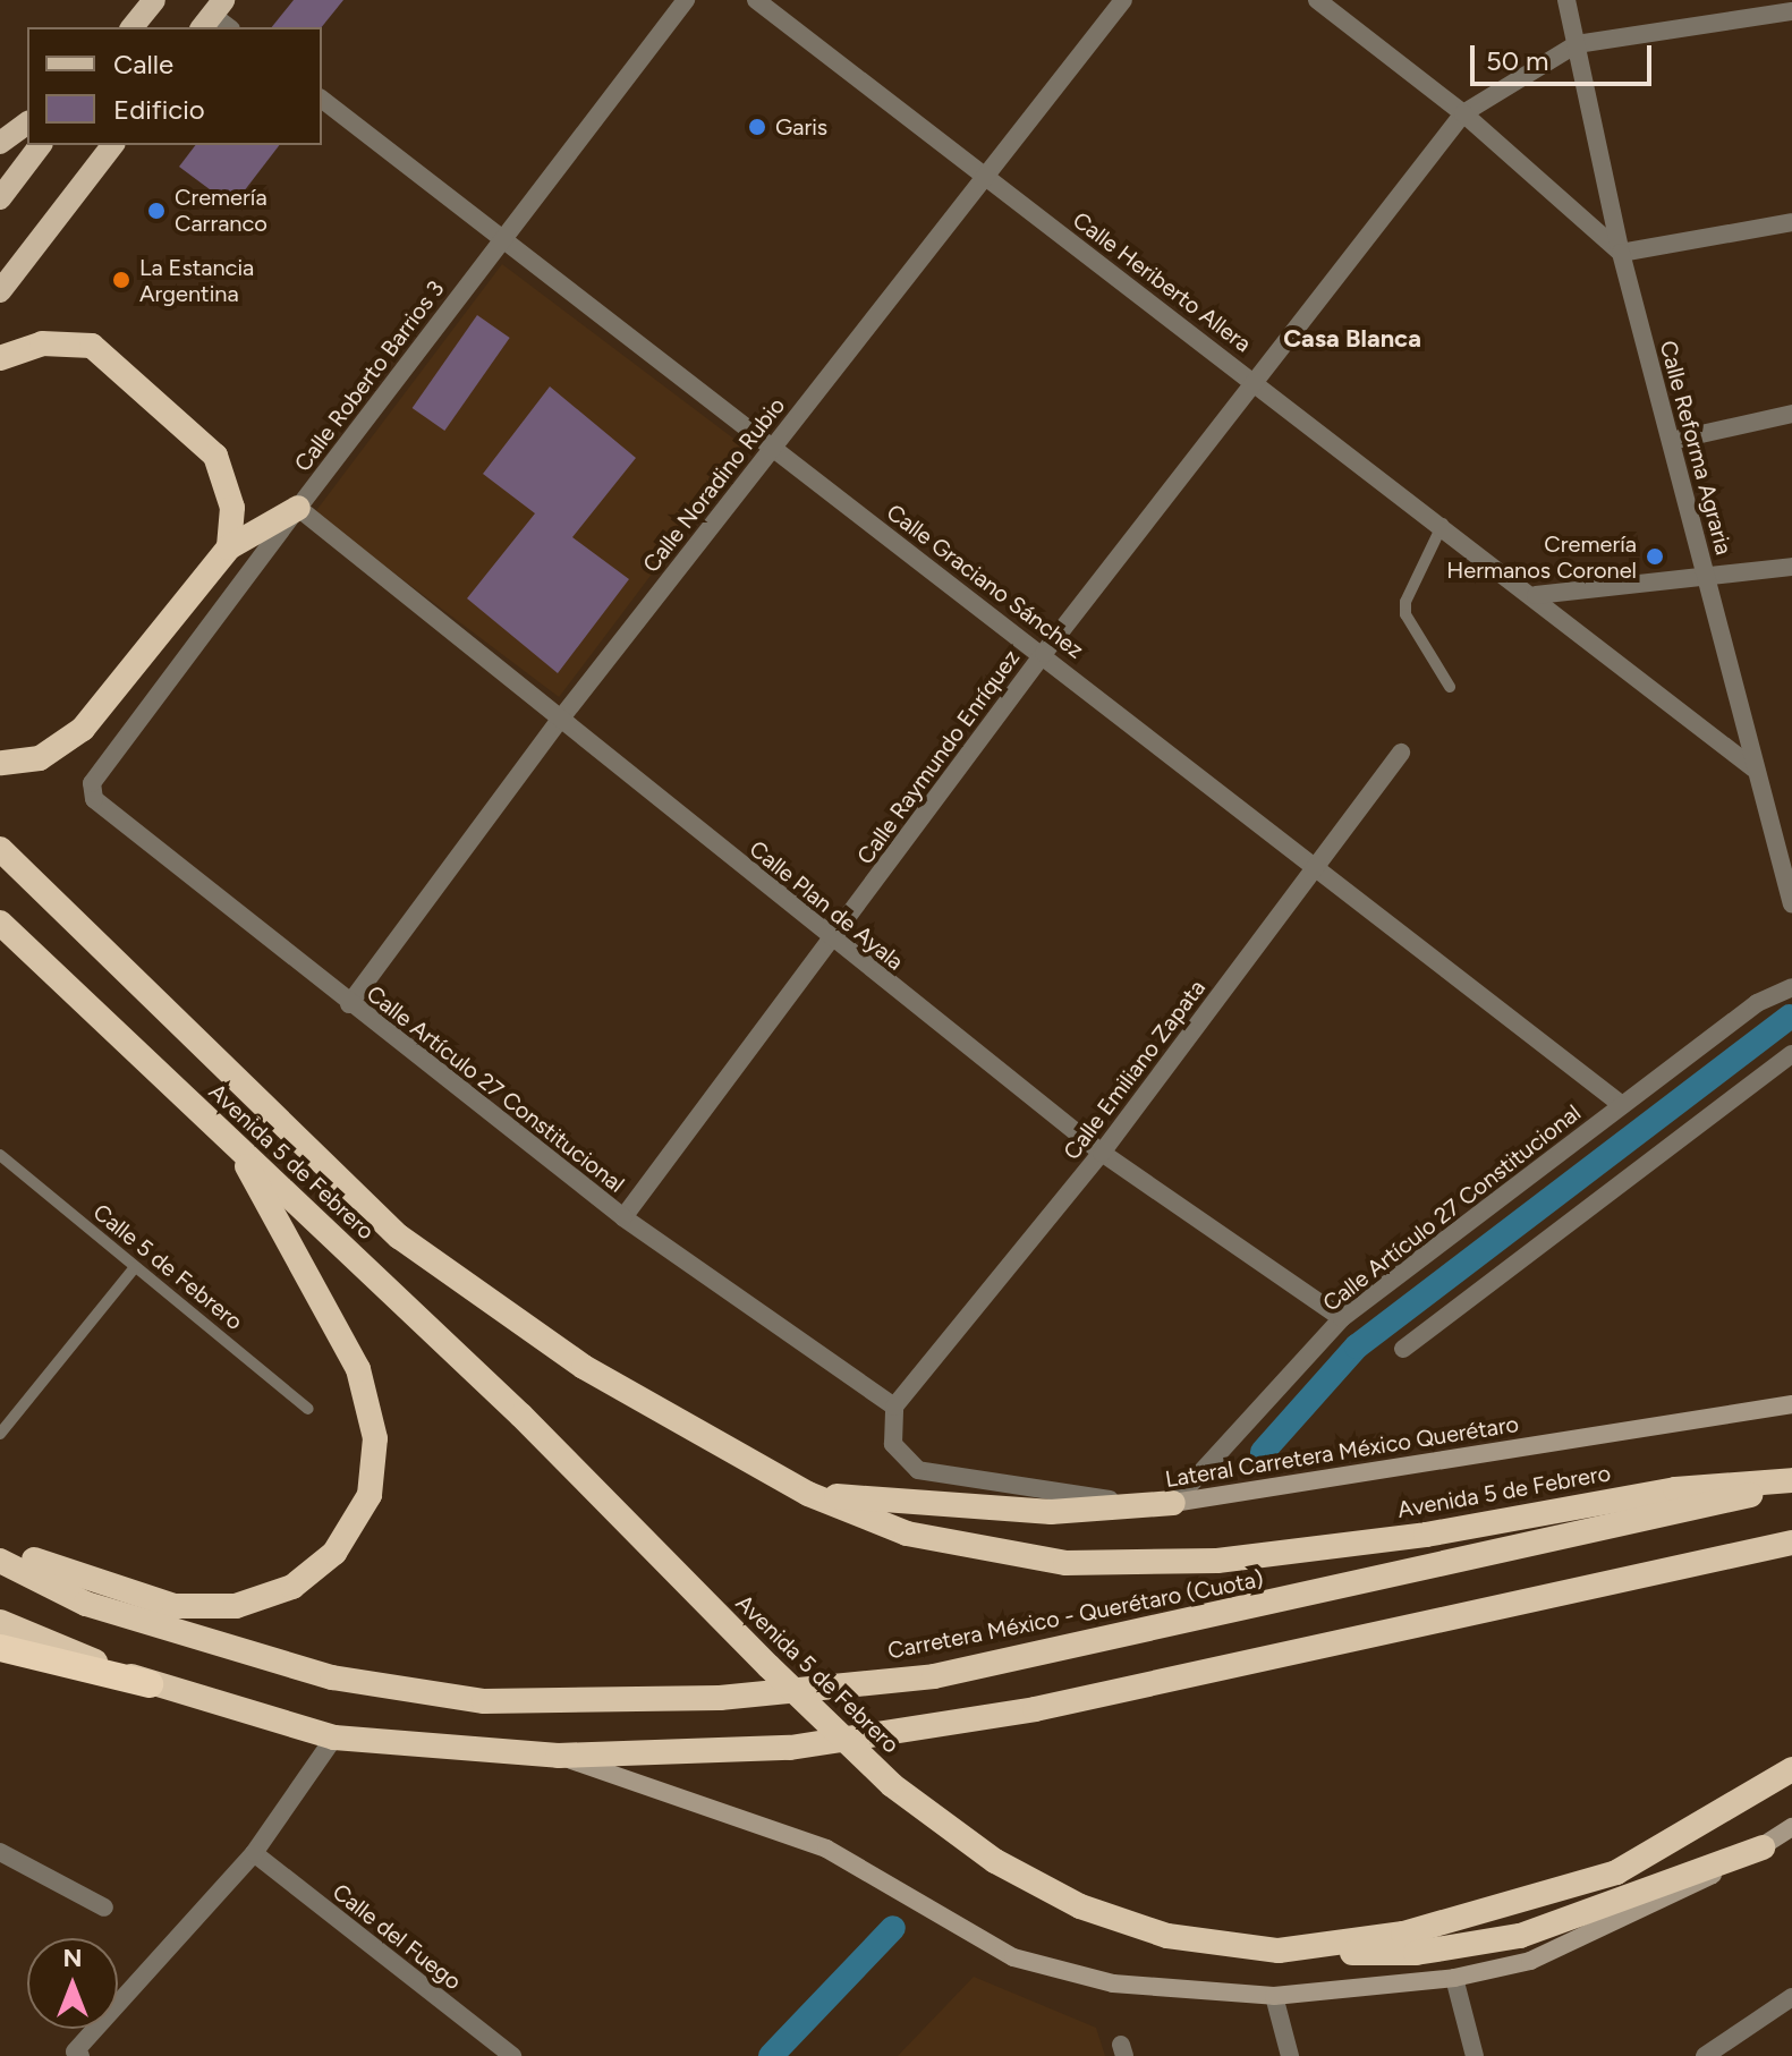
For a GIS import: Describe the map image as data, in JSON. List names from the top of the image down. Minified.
{"streets":{"highway":["Avenida 5 de Febrero","Carretera México - Querétaro (Cuota)"],"main road":["Lateral Carretera México Querétaro"],"street":["Calle Heriberto Allera","Calle Roberto Barrios 3","Calle Reforma Agraria","Calle Noradino Rubio","Calle Graciano Sánchez","Calle Raymundo Enríquez","Calle Plan de Ayala","Calle Emiliano Zapata","Calle Artículo 27 Constitucional","Calle del Fuego"],"lane":["Calle 5 de Febrero"]},"crossings":[["Calle Heriberto Allera","Calle Reforma Agraria"],["Calle Heriberto Allera","Calle Noradino Rubio"],["Calle Heriberto Allera","Calle Raymundo Enríquez"],["Calle Roberto Barrios 3","Calle Graciano Sánchez"],["Calle Roberto Barrios 3","Calle Plan de Ayala"],["Calle Roberto Barrios 3","Calle Artículo 27 Constitucional"],["Calle Noradino Rubio","Calle Graciano Sánchez"],["Calle Noradino Rubio","Calle Plan de Ayala"],["Calle Noradino Rubio","Calle Artículo 27 Constitucional"],["Calle Graciano Sánchez","Calle Raymundo Enríquez"],["Calle Graciano Sánchez","Calle Emiliano Zapata"],["Calle Graciano Sánchez","Calle Artículo 27 Constitucional"],["Calle Raymundo Enríquez","Calle Plan de Ayala"],["Calle Raymundo Enríquez","Calle Artículo 27 Constitucional"],["Calle Plan de Ayala","Calle Emiliano Zapata"],["Calle Plan de Ayala","Calle Artículo 27 Constitucional"],["Calle Emiliano Zapata","Calle Artículo 27 Constitucional"],["Calle Emiliano Zapata","Lateral Carretera México Querétaro"],["Calle Artículo 27 Constitucional","Lateral Carretera México Querétaro"],["Avenida 5 de Febrero","Carretera México - Querétaro (Cuota)"]],"districts":["Casa Blanca"],"places":["Garis","Cremería Carranco","La Estancia Argentina","Cremería Hermanos Coronel"],"legend":["Calle","Edificio"],"scale_bar":"50 m","north":"top"}
